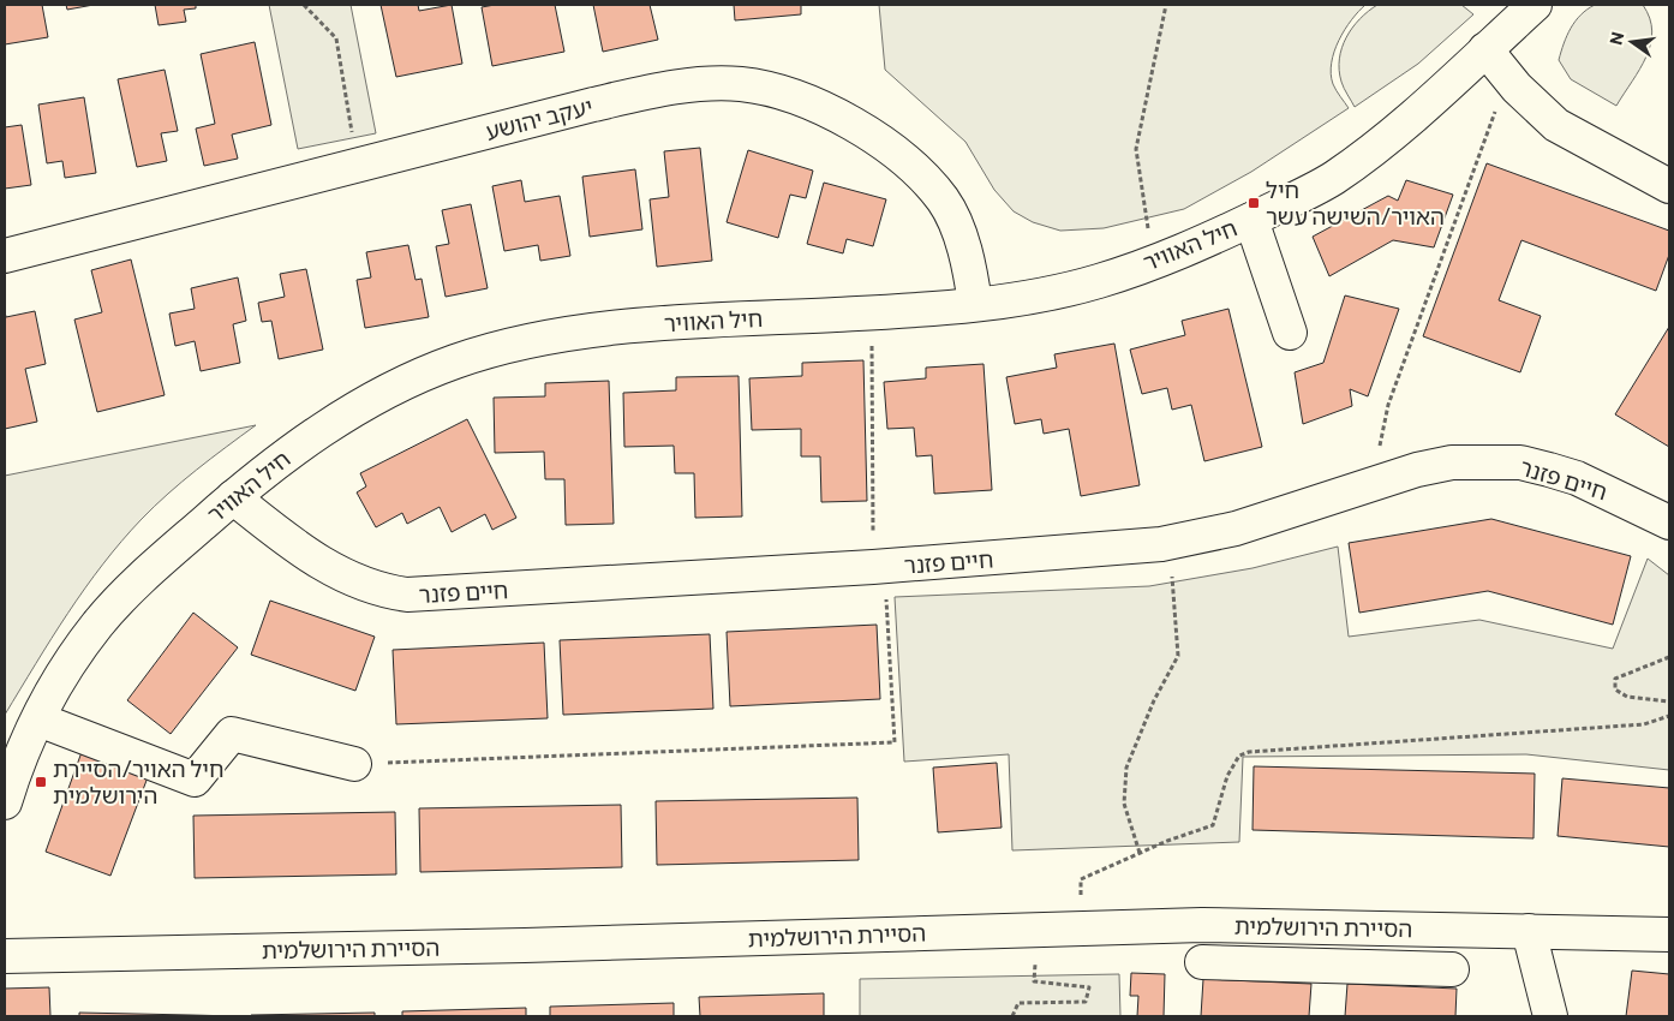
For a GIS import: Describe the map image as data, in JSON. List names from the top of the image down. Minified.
{"streets":{"street":["יעקב יהושע","חיל האוויר","חיים פזנר","הסיירת הירושלמית"]},"crossings":[["יעקב יהושע","חיל האוויר"],["חיל האוויר","חיים פזנר"]],"places":{"transit":["חיל האויר/השישה עשר","חיל האויר/הסיירת הירושלמית"]},"north":"left"}
